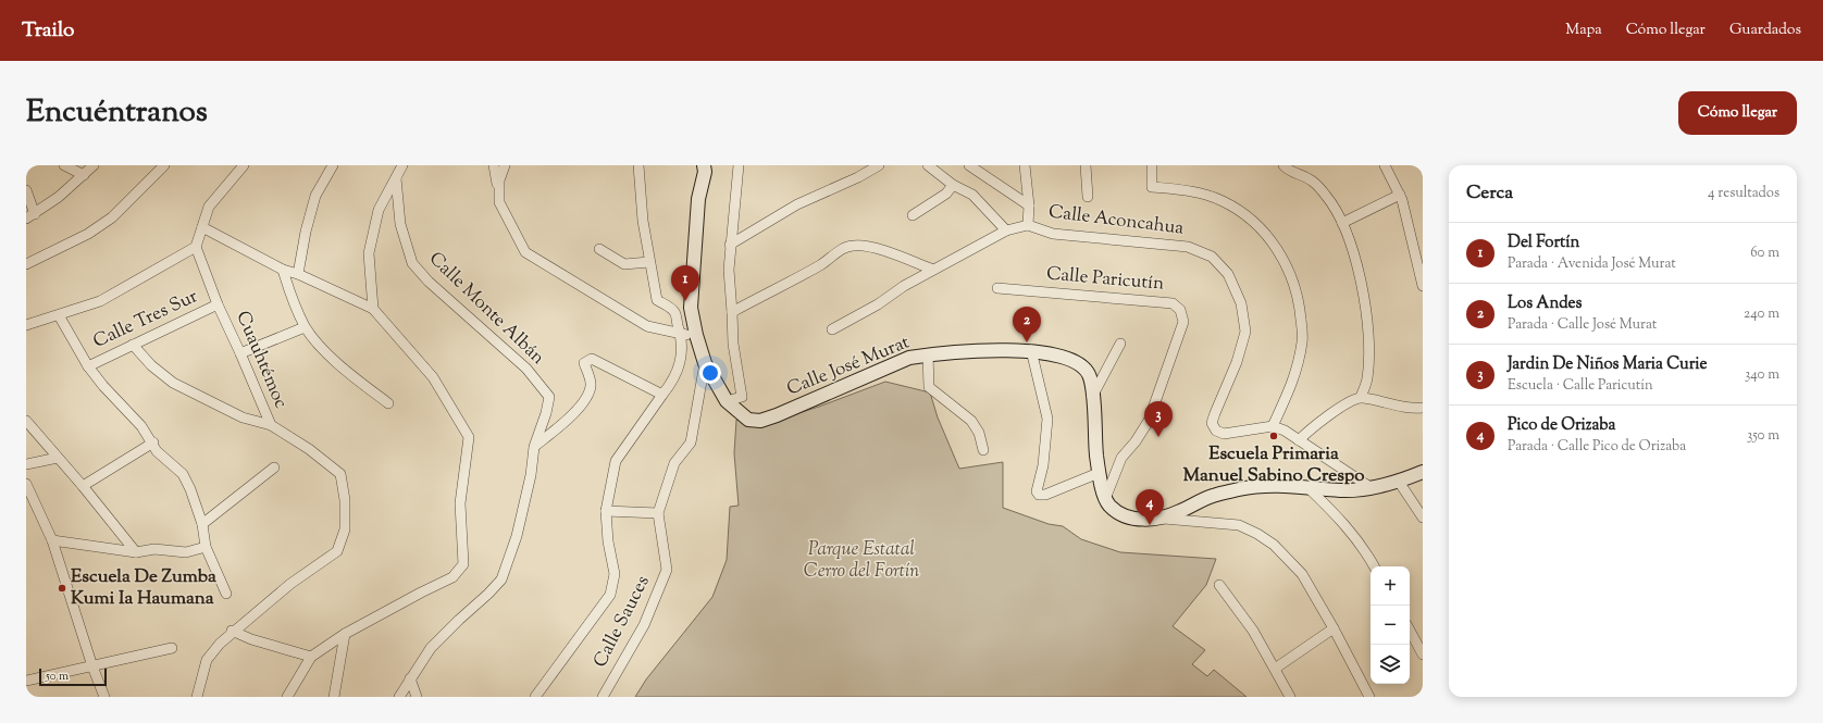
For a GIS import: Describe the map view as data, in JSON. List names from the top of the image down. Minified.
{"streets":{"street":["Calle Aconcahua","Calle Paricutín","Calle Monte Albán","Calle Tres Sur","Cuauhtémoc","Calle José Murat","Calle Sauces"]},"crossings":[["Calle Paricutín","Calle José Murat"],["Calle Tres Sur","Cuauhtémoc"],["Calle José Murat","Calle Sauces"]],"parks":["Parque Estatal Cerro del Fortín"],"places":["Escuela Primaria Manuel Sabino Crespo","Escuela De Zumba Kumi Ia Haumana"],"scale_bar":"50 m","page":{"header":"Trailo","nav":["Mapa","Cómo llegar","Guardados"],"title":"Encuéntranos","buttons":"Cómo llegar","heading":["Cerca","4 resultados"],"list":[{"mark":"1","name":"Del Fortín","note":"Parada · Avenida José Murat","value":"60 m"},{"mark":"2","name":"Los Andes","note":"Parada · Calle José Murat","value":"240 m"},{"mark":"3","name":"Jardin De Niños Maria Curie","note":"Escuela · Calle Paricutín","value":"340 m"},{"mark":"4","name":"Pico de Orizaba","note":"Parada · Calle Pico de Orizaba","value":"350 m"}],"pins":["1","2","3","4"],"map_buttons":["+","−"],"scale":"50 m"}}
